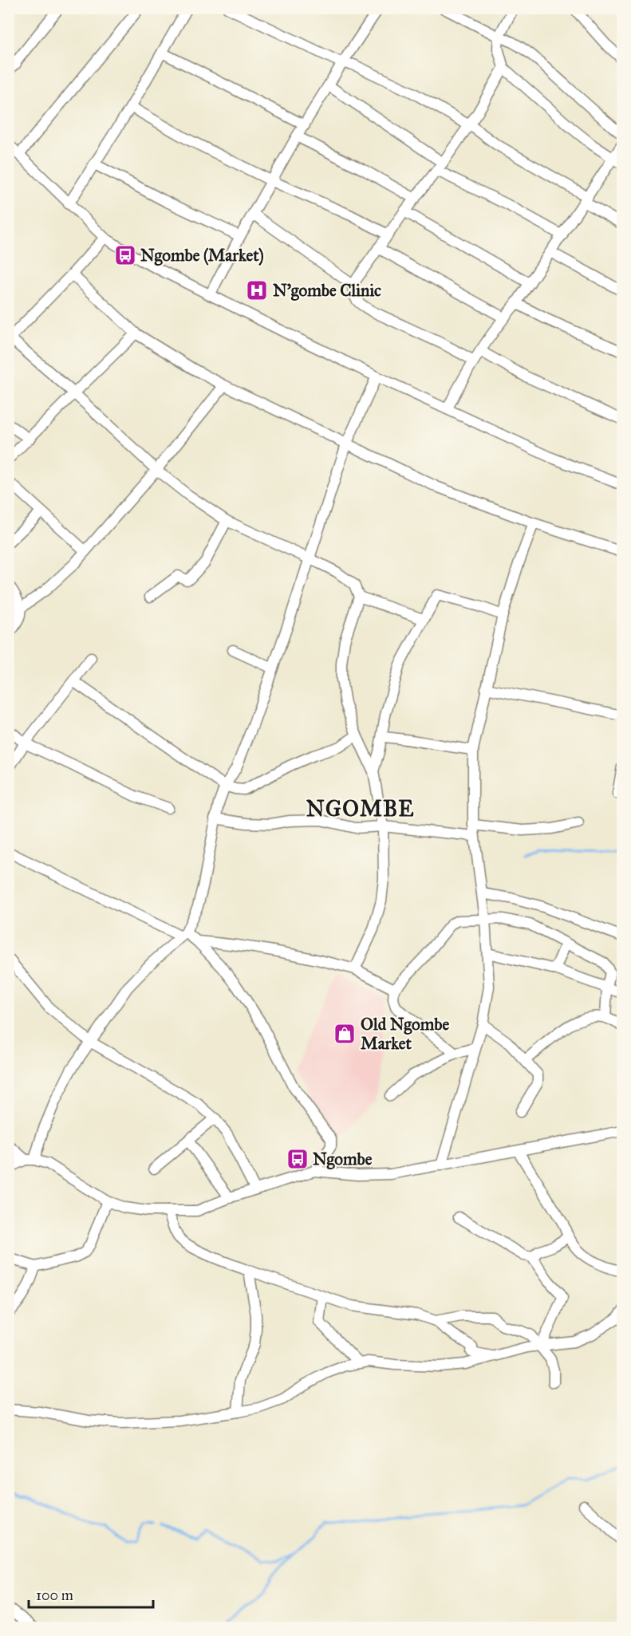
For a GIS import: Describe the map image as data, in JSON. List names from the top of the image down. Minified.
{"districts":["NGOMBE"],"places":{"bus stop":["Ngombe (Market)","Ngombe"],"hospital":["N'gombe Clinic"],"shop":["Old Ngombe Market"]},"scale_bar":"100 m"}
